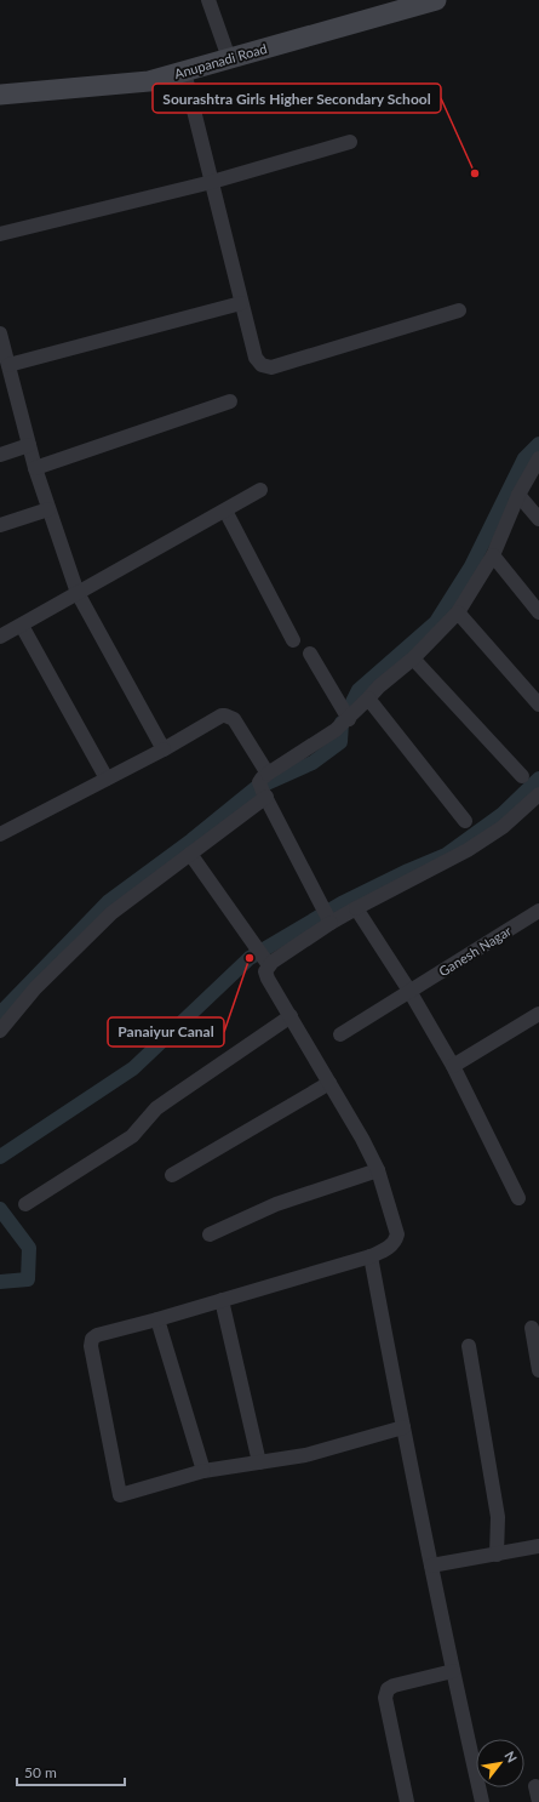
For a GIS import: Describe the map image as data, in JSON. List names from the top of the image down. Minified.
{"streets":{"street":["Anupanadi Road","Ganesh Nagar"]},"places":["Sourashtra Girls Higher Secondary School","Panaiyur Canal"],"scale_bar":"50 m","north":"top right"}
